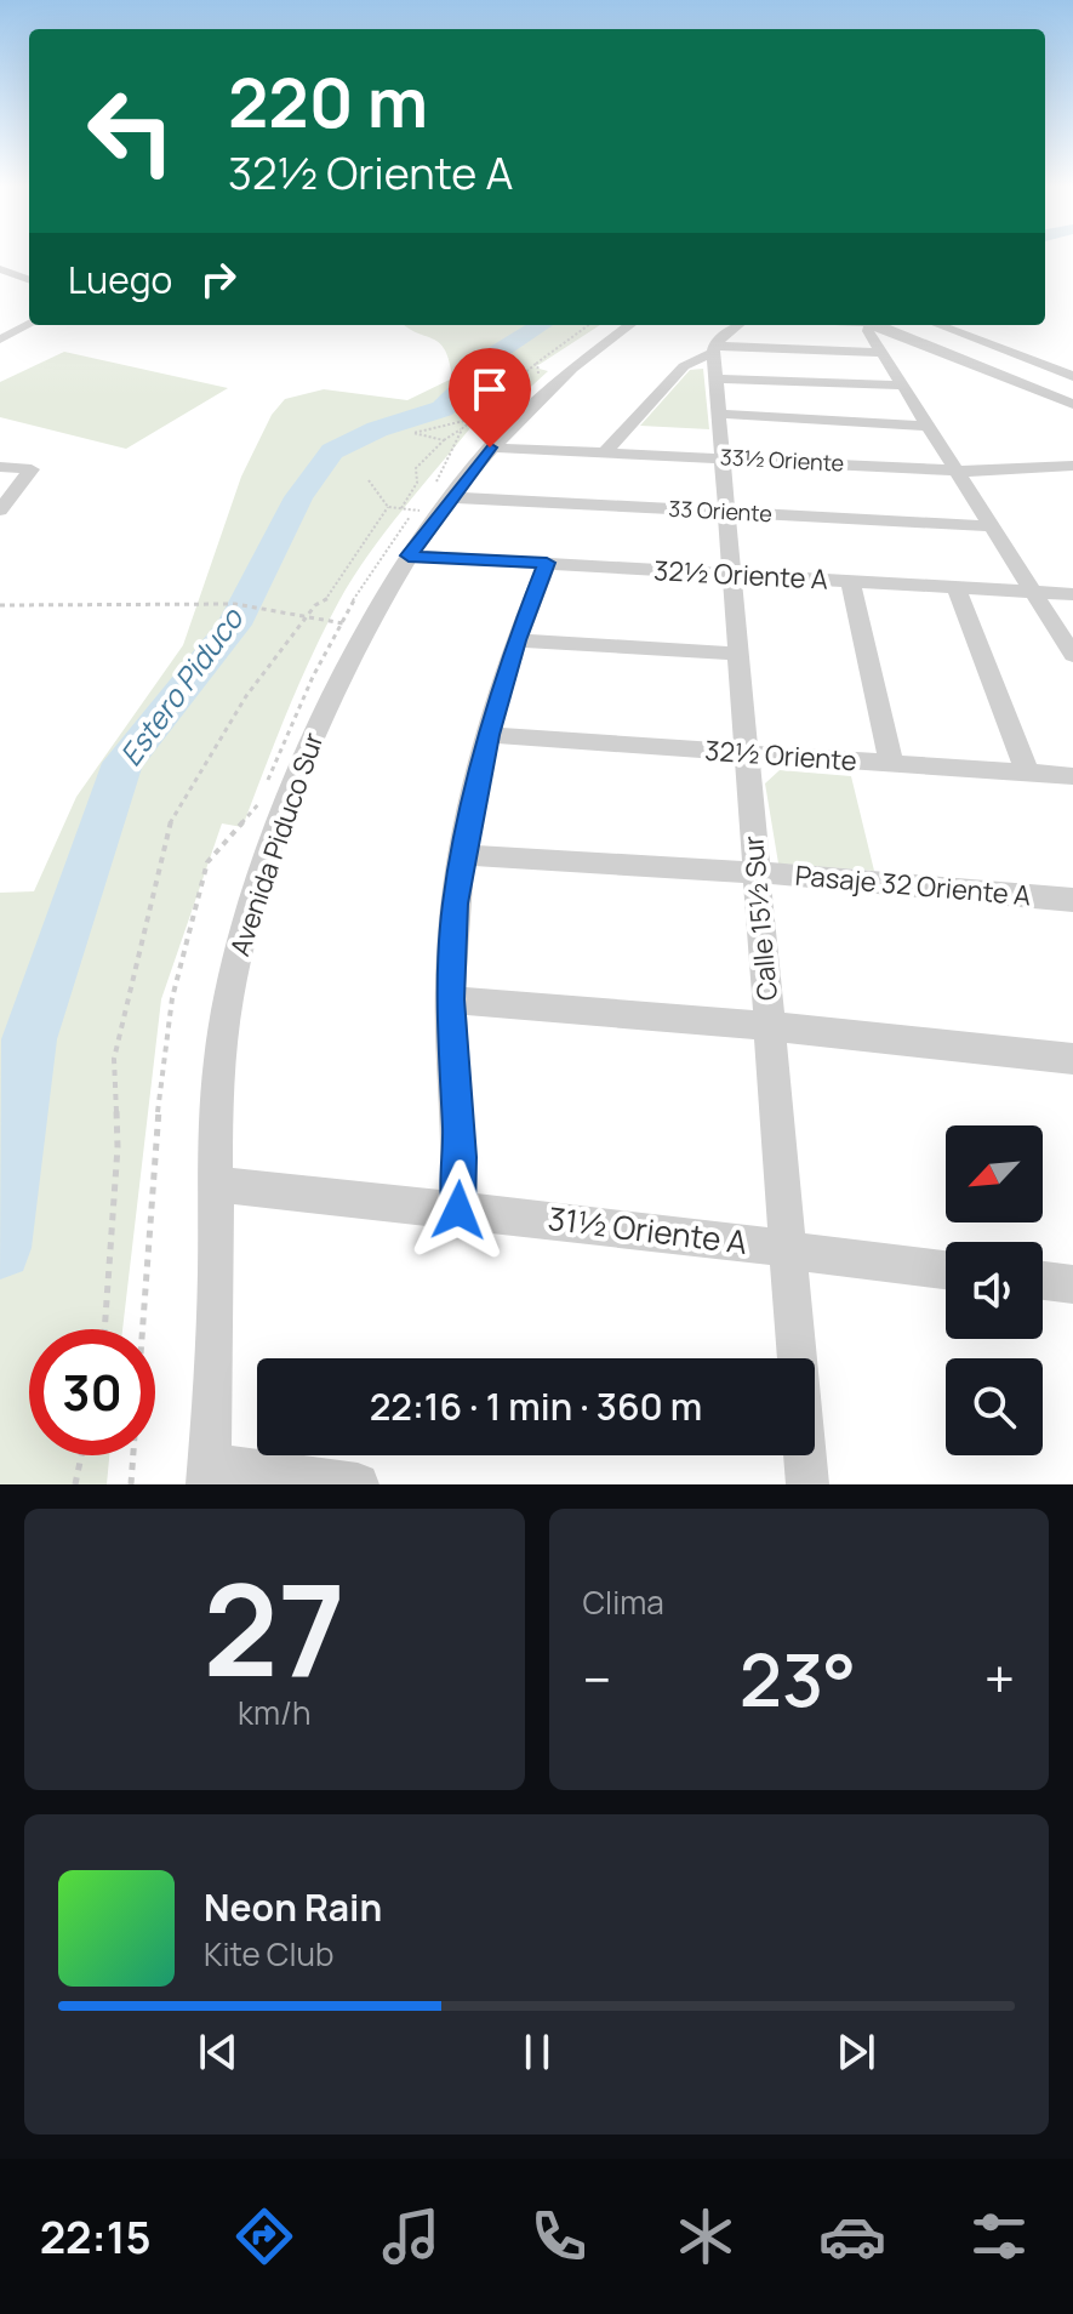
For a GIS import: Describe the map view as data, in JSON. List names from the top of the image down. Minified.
{"streets":{"street":["33½ Oriente","33 Oriente","32½ Oriente A","32½ Oriente","Avenida Piduco Sur","Pasaje 32 Oriente A","Calle 15½ Sur","31½ Oriente A"]},"crossings":[["33½ Oriente","Avenida Piduco Sur"],["33½ Oriente","Calle 15½ Sur"],["33 Oriente","Avenida Piduco Sur"],["33 Oriente","Calle 15½ Sur"],["32½ Oriente A","Avenida Piduco Sur"],["32½ Oriente A","Calle 15½ Sur"],["32½ Oriente","Calle 15½ Sur"],["Avenida Piduco Sur","31½ Oriente A"],["Pasaje 32 Oriente A","Calle 15½ Sur"],["Calle 15½ Sur","31½ Oriente A"]],"water":["Estero Piduco"],"north":"bottom left","page":{"turn":["220 m","32½ Oriente A"],"then":"Luego","limit":"30","trip":"22:16 · 1 min · 360 m","tile":[["27","km/h"],"Clima"],"heat":["−","23°","+"],"song":["Neon Rain","Kite Club"],"tabs":"22:15"}}
